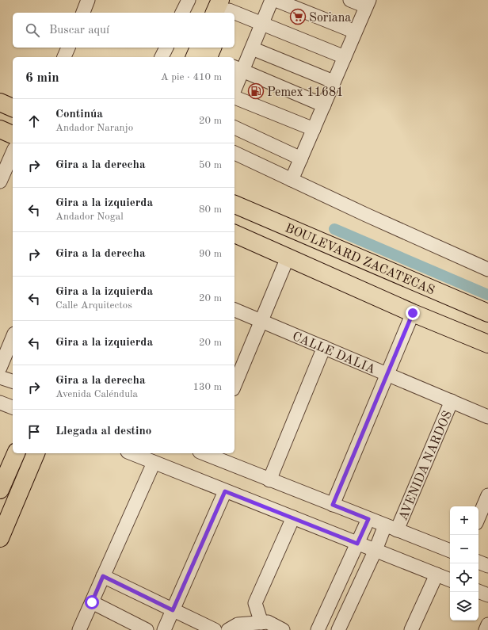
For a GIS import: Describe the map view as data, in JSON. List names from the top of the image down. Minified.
{"streets":{"main road":["BOULEVARD ZACATECAS"],"street":["CALLE DALIA","AVENIDA NARDOS"]},"crossings":[["CALLE DALIA","AVENIDA NARDOS"]],"places":{"supermarket":["Soriana"],"fuel station":["Pemex 11681"]},"page":{"search":"Buscar aquí","heading":["6 min","A pie · 410 m"],"list":[["Continúa","Andador Naranjo","20 m"],["Gira a la derecha","50 m"],["Gira a la izquierda","Andador Nogal","80 m"],["Gira a la derecha","90 m"],["Gira a la izquierda","Calle Arquitectos","20 m"],["Gira a la izquierda","20 m"],["Gira a la derecha","Avenida Caléndula","130 m"],"Llegada al destino"],"map_buttons":["+","−"]}}
